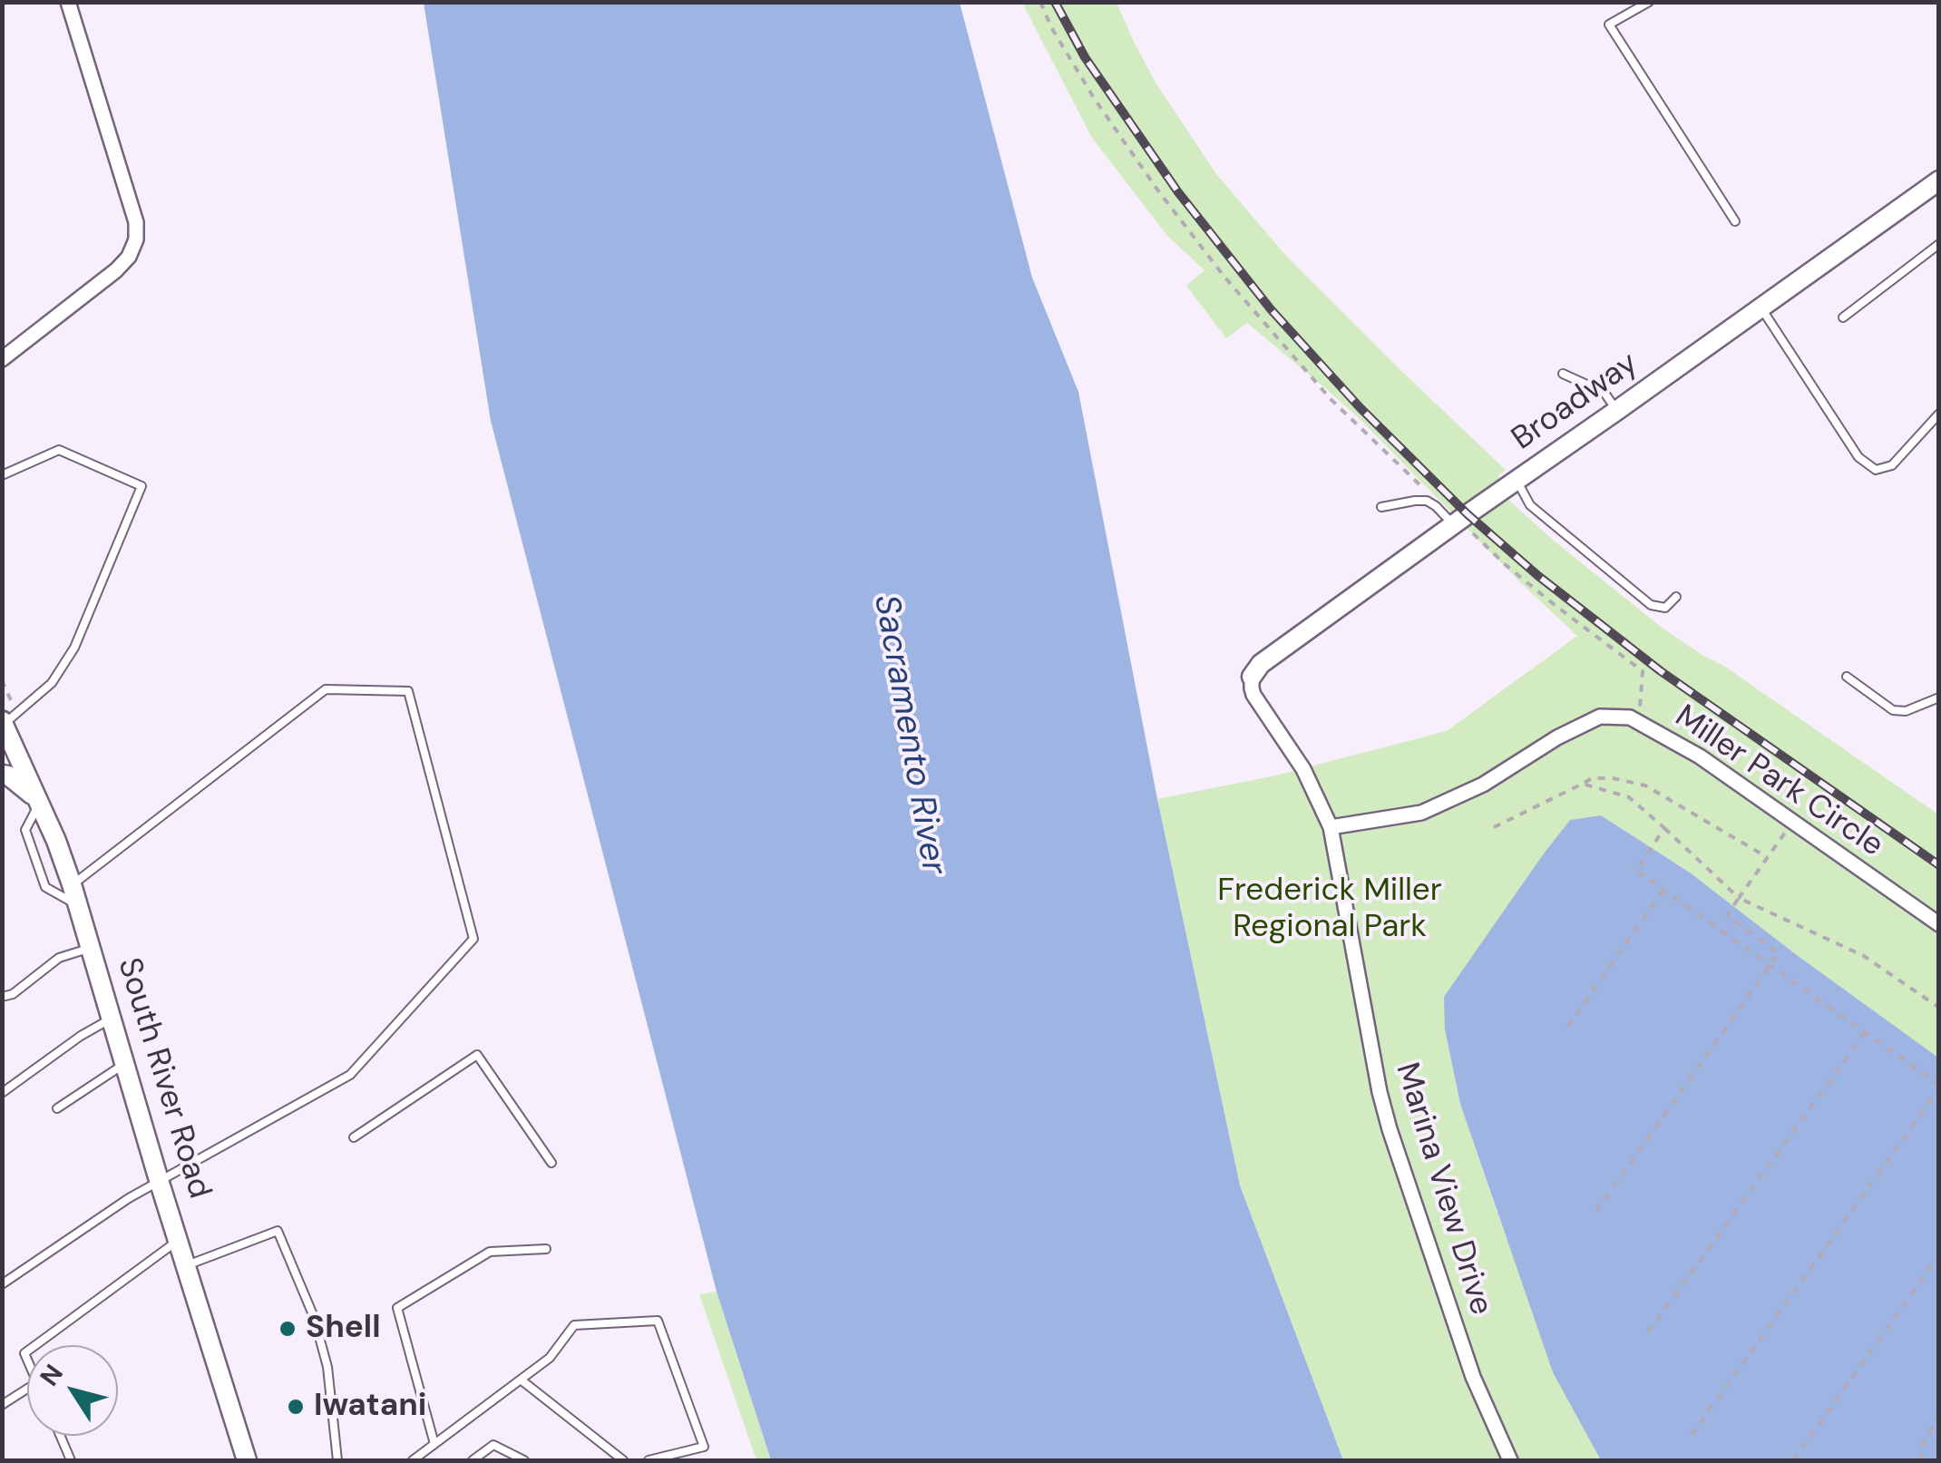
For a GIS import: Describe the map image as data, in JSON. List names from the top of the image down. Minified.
{"streets":{"street":["Broadway","Miller Park Circle","South River Road","Marina View Drive"]},"crossings":[["Broadway","Marina View Drive"],["Miller Park Circle","Marina View Drive"]],"water":["Sacramento River"],"parks":["Frederick Miller Regional Park"],"places":["Shell","Iwatani"],"north":"top left"}
